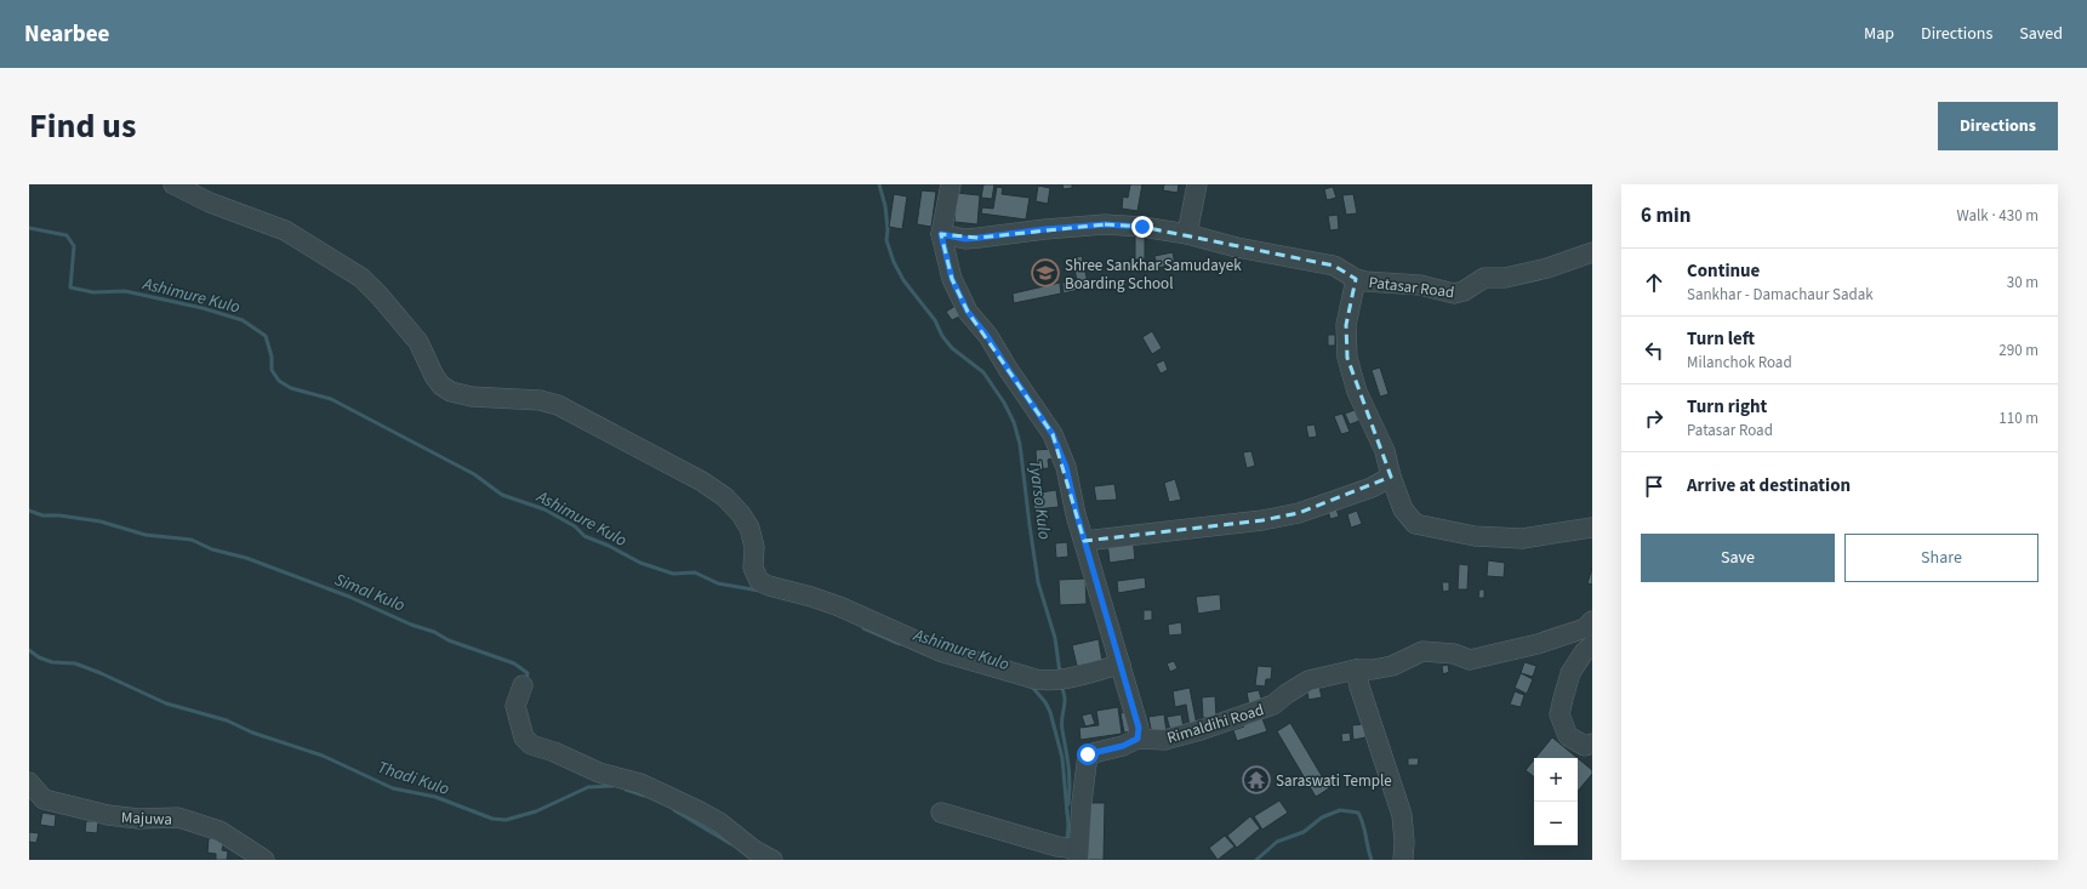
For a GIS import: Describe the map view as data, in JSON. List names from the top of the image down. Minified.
{"streets":{"street":["Patasar Road","Rimaldihi Road","Majuwa"]},"water":["Ashimure Kulo","Tyarso Kulo","Simal Kulo","Thadi Kulo"],"places":{"school or university":["Shree Sankhar Samudayek Boarding School"],"temple":["Saraswati Temple"]},"page":{"header":"Nearbee","nav":["Map","Directions","Saved"],"title":"Find us","buttons":["Directions",["Save","Share"]],"heading":["6 min","Walk · 430 m"],"list":[["Continue","Sankhar - Damachaur Sadak","30 m"],["Turn left","Milanchok Road","290 m"],["Turn right","Patasar Road","110 m"],"Arrive at destination"],"map_buttons":["+","−"]}}
